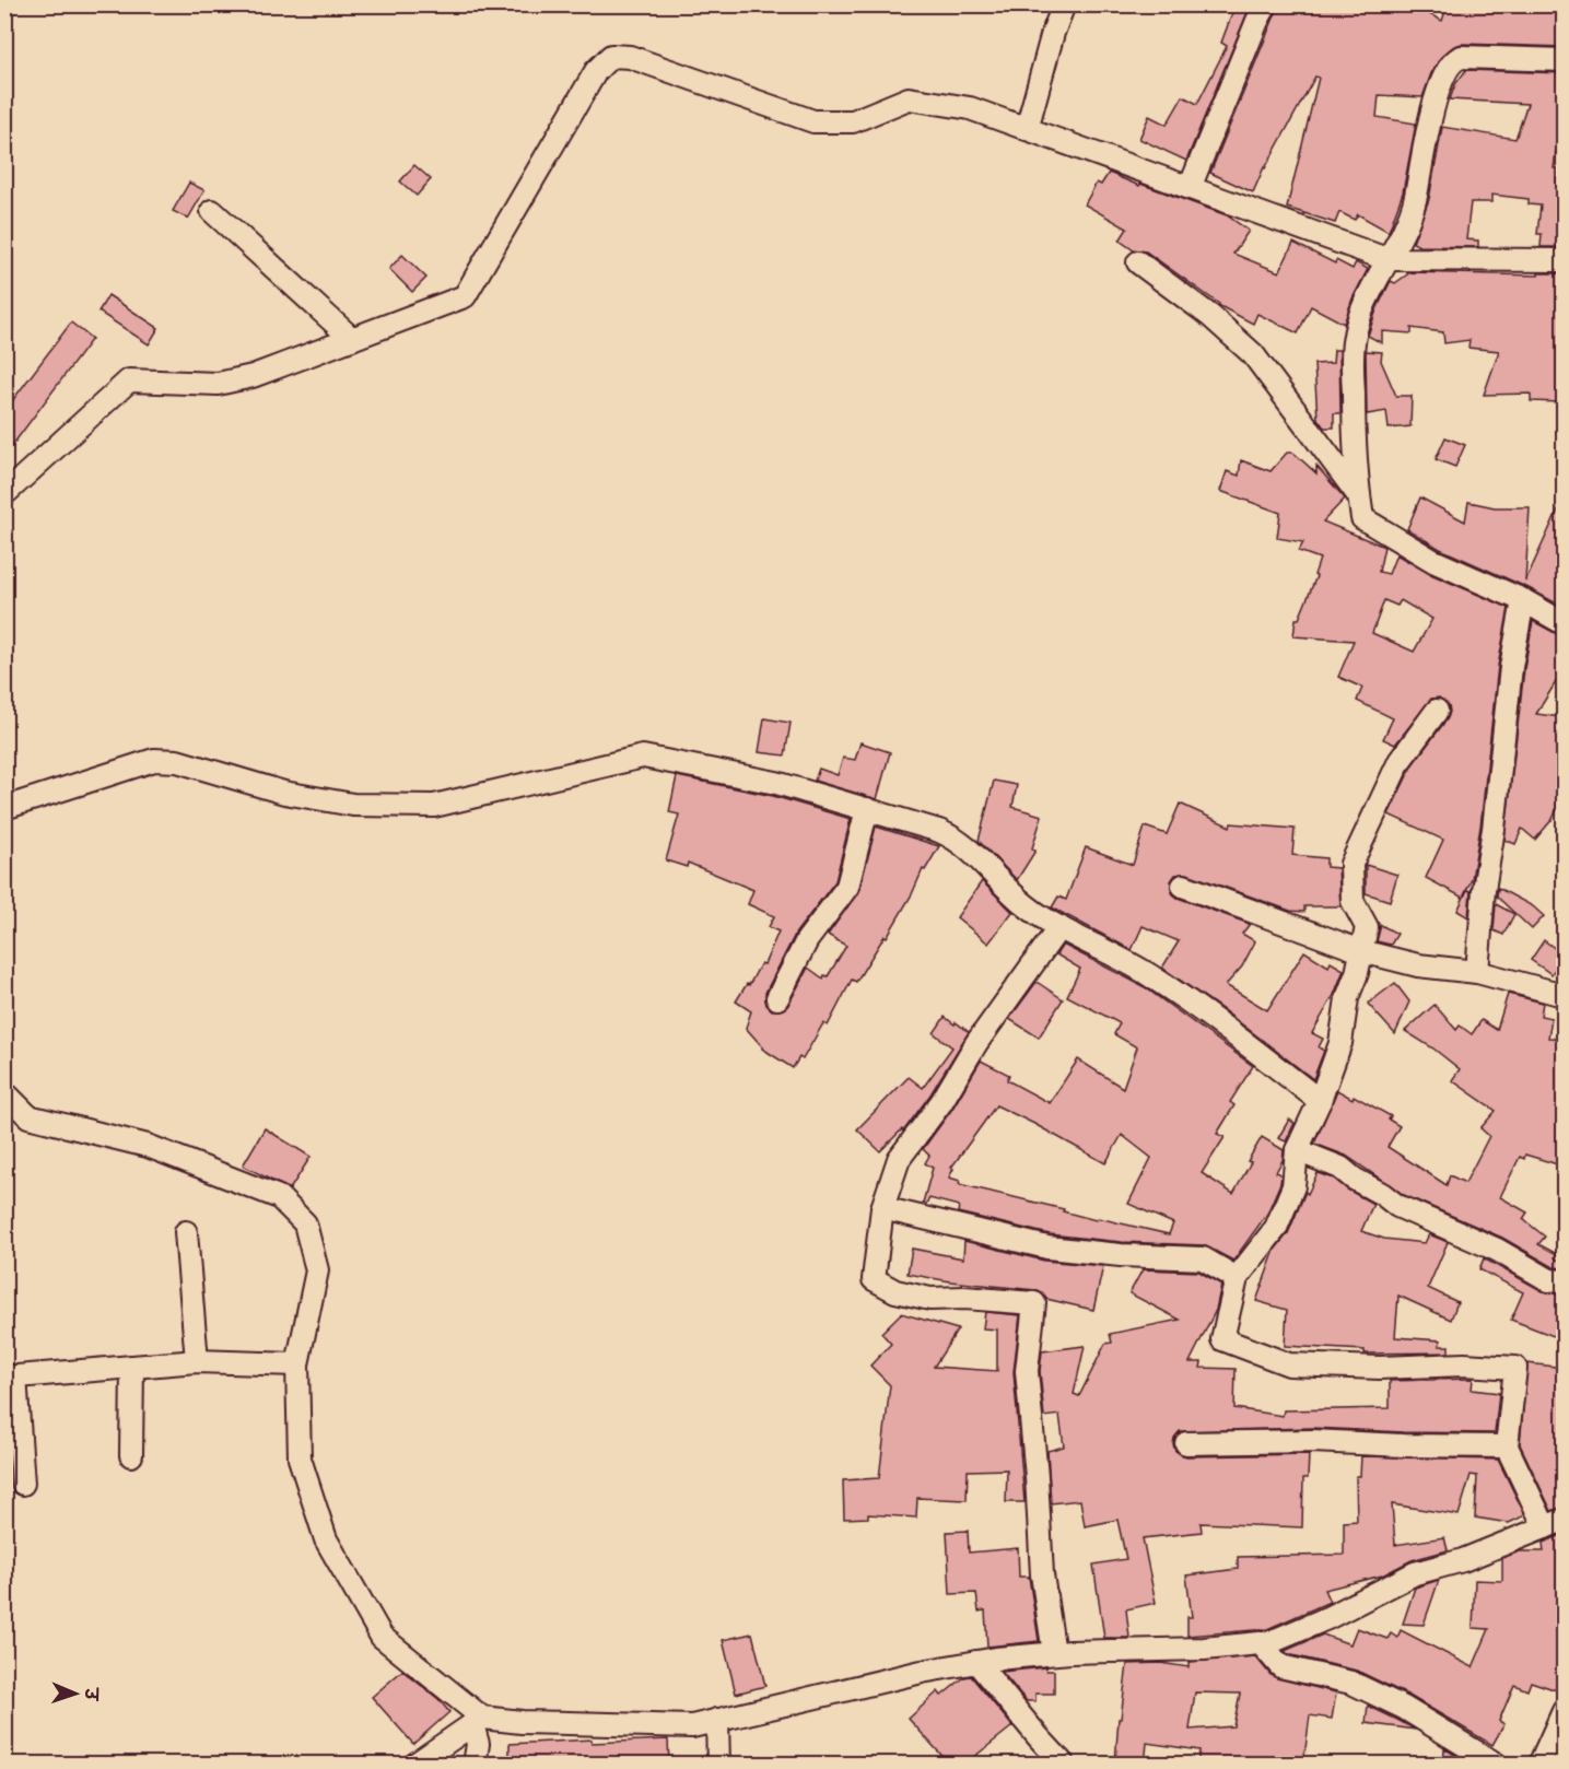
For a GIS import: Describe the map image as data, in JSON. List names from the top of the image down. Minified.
{"north":"right"}
